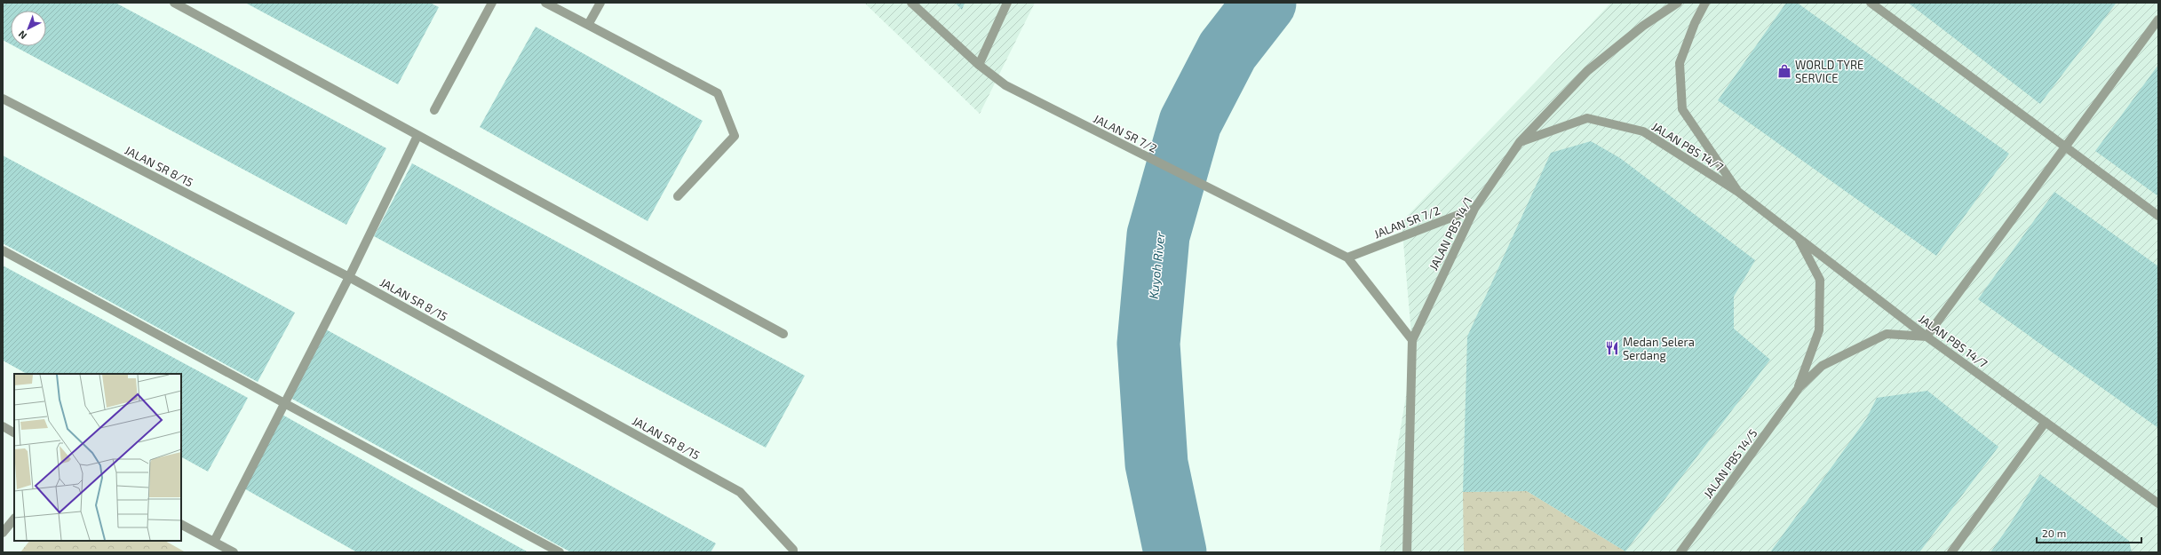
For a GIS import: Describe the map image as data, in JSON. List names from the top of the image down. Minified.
{"streets":{"street":["JALAN SR 7/2","JALAN PBS 14/7","JALAN SR 8/15","JALAN PBS 14/1","JALAN PBS 14/5"]},"crossings":[["JALAN SR 7/2","JALAN PBS 14/1"],["JALAN PBS 14/7","JALAN PBS 14/1"]],"water":["Kuyoh River"],"places":{"shop":["WORLD TYRE SERVICE"],"restaurant":["Medan Selera Serdang"]},"scale_bar":"20 m","north":"bottom left"}
